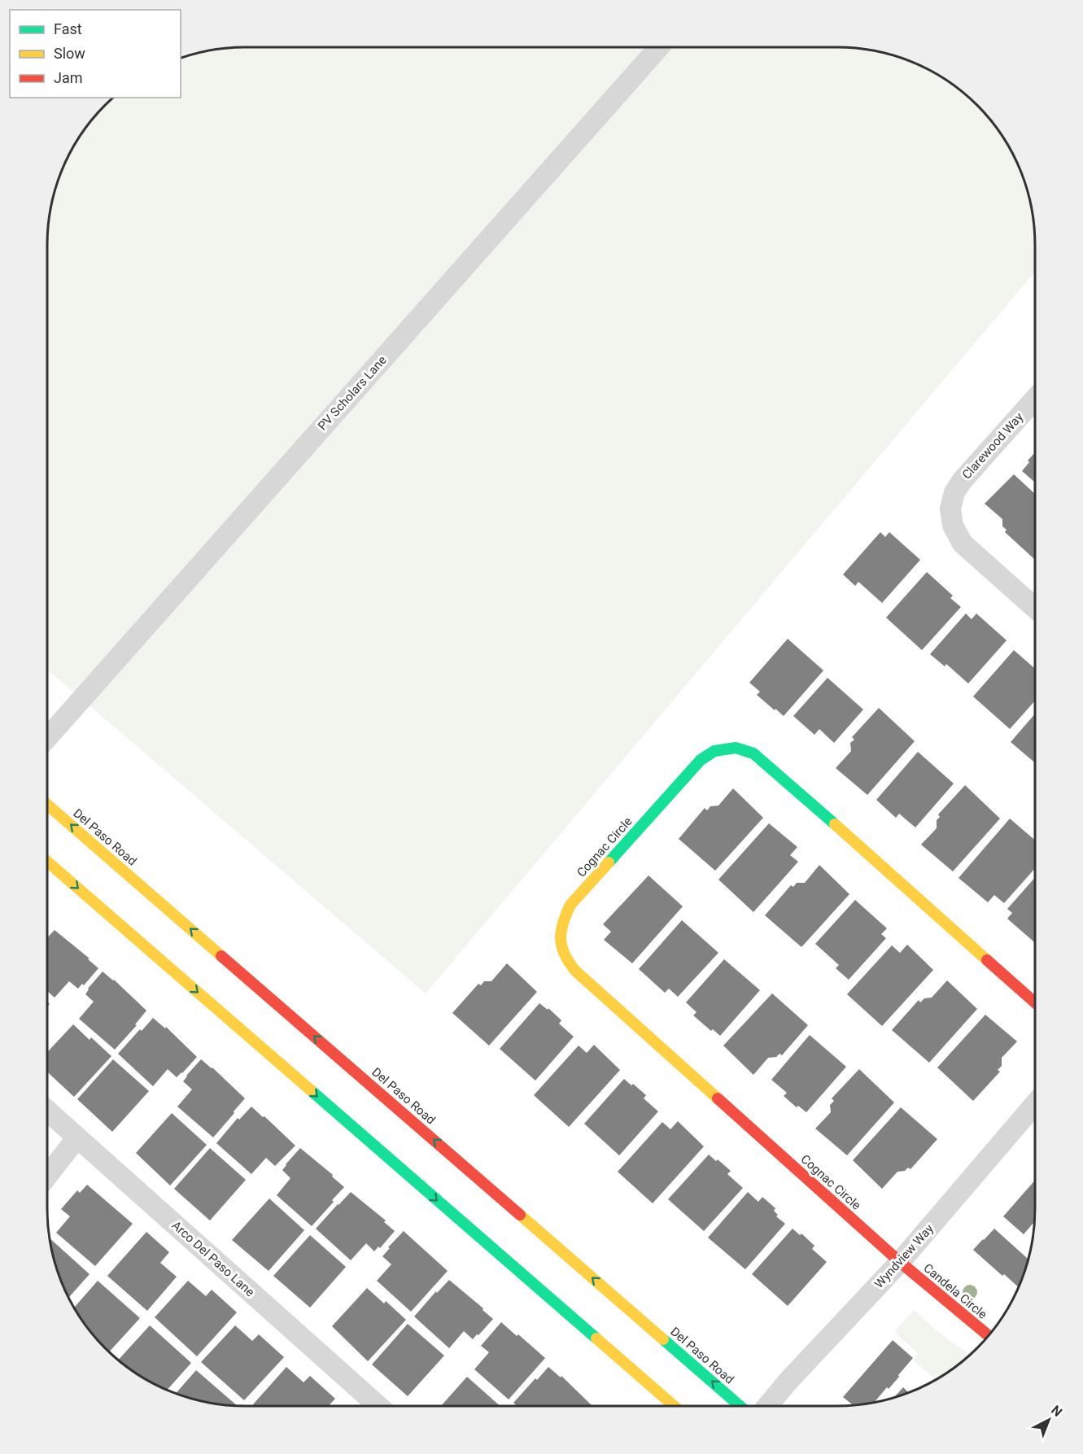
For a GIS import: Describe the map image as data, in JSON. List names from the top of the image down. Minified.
{"streets":{"street":["PV Scholars Lane","Clarewood Way","Del Paso Road","Cognac Circle","Wyndview Way","Arco Del Paso Lane","Candela Circle"]},"crossings":[["Cognac Circle","Wyndview Way"],["Cognac Circle","Candela Circle"],["Wyndview Way","Candela Circle"]],"legend":["Fast","Slow","Jam"],"north":"top right"}
